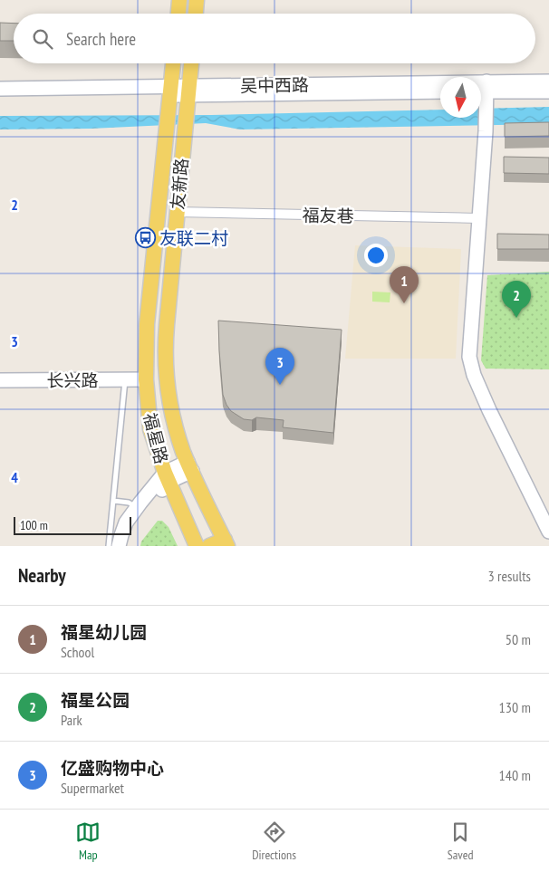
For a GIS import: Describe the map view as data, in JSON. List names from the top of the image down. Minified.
{"streets":{"main road":["吴中西路","友新路","长兴路","福星路"],"street":["福友巷"]},"crossings":[["吴中西路","友新路"],["友新路","福友巷"],["友新路","福星路"],["长兴路","福星路"]],"places":{"bus stop":["友联二村"]},"scale_bar":"100 m","north":"bottom","page":{"search":"Search here","pins":["1","2","3"],"scale":"100 m","heading":["Nearby","3 results"],"list":[{"mark":"1","name":"福星幼儿园","note":"School","value":"50 m"},{"mark":"2","name":"福星公园","note":"Park","value":"130 m"},{"mark":"3","name":"亿盛购物中心","note":"Supermarket","value":"140 m"}],"nav":["Map","Directions","Saved"]},"grid":{"rows":["2","3","4"]}}
